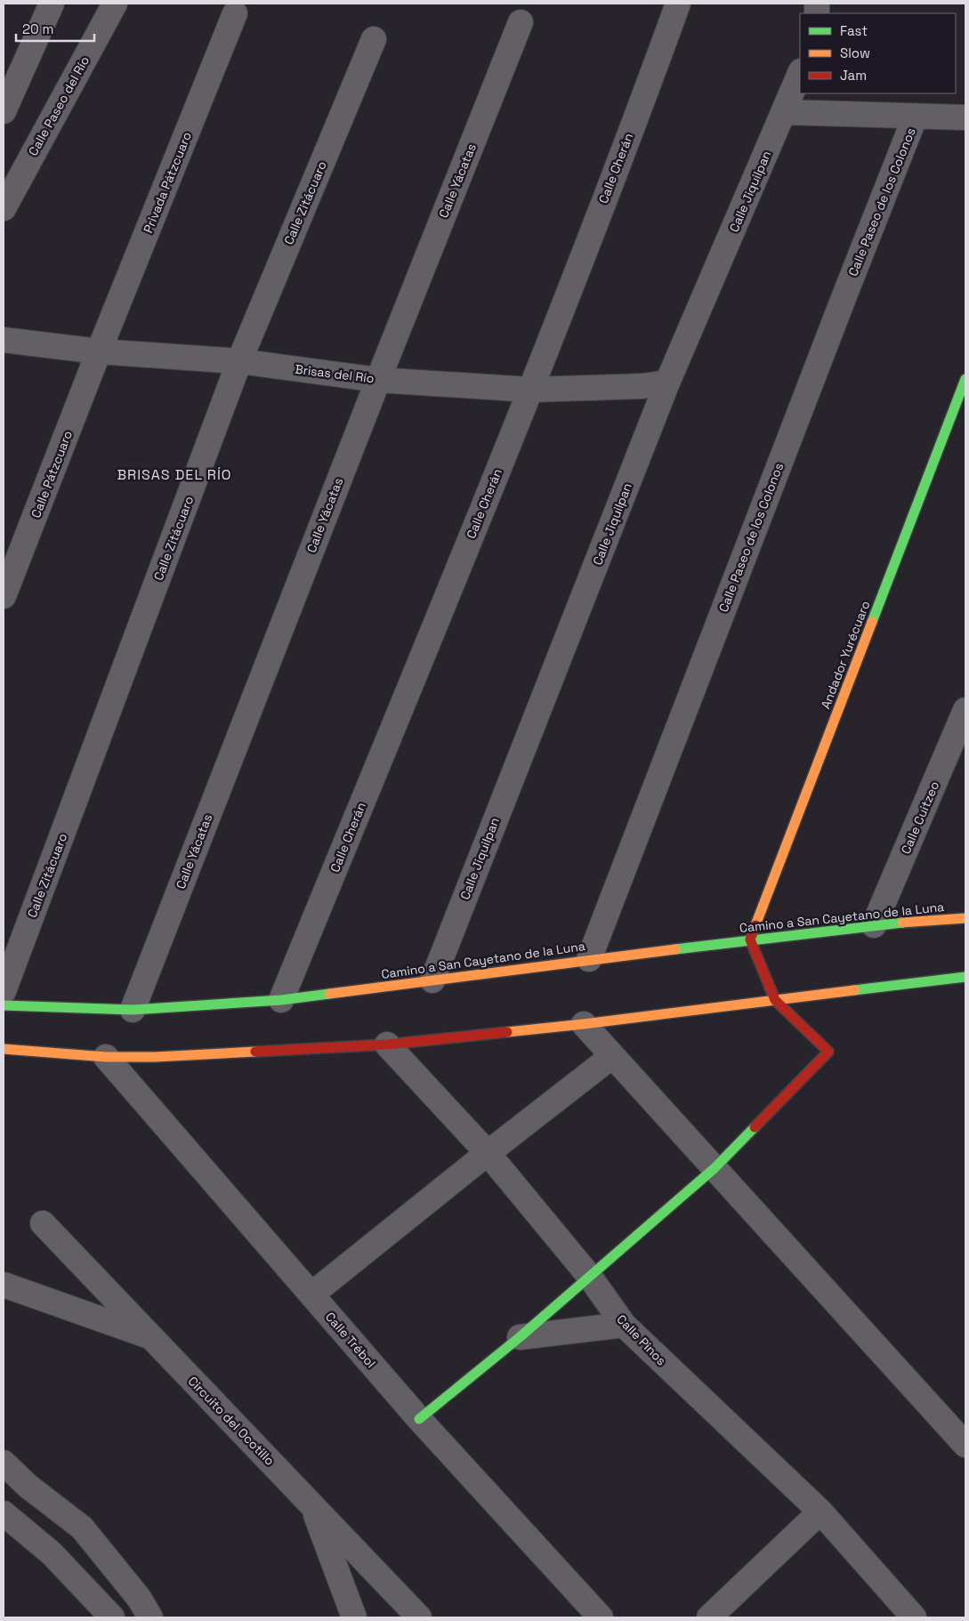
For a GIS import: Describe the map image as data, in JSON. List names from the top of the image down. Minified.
{"streets":{"street":["Calle Paseo del Río","Calle Cherán","Calle Yácatas","Privada Pátzcuaro","Calle Jiquilpan","Calle Paseo de los Colonos","Calle Zitácuaro","Brisas del Río","Calle Pátzcuaro","Andador Yurécuaro","Calle Cuitzeo","Camino a San Cayetano de la Luna","Calle Trébol","Calle Pinos","Circuito del Ocotillo"]},"crossings":[["Calle Cherán","Brisas del Río"],["Calle Cherán","Camino a San Cayetano de la Luna"],["Calle Yácatas","Brisas del Río"],["Calle Yácatas","Camino a San Cayetano de la Luna"],["Privada Pátzcuaro","Brisas del Río"],["Privada Pátzcuaro","Calle Pátzcuaro"],["Calle Jiquilpan","Brisas del Río"],["Calle Jiquilpan","Camino a San Cayetano de la Luna"],["Calle Paseo de los Colonos","Camino a San Cayetano de la Luna"],["Calle Zitácuaro","Brisas del Río"],["Brisas del Río","Calle Pátzcuaro"],["Andador Yurécuaro","Camino a San Cayetano de la Luna"],["Calle Cuitzeo","Camino a San Cayetano de la Luna"]],"districts":["BRISAS DEL RÍO"],"legend":["Fast","Slow","Jam"],"scale_bar":"20 m"}
